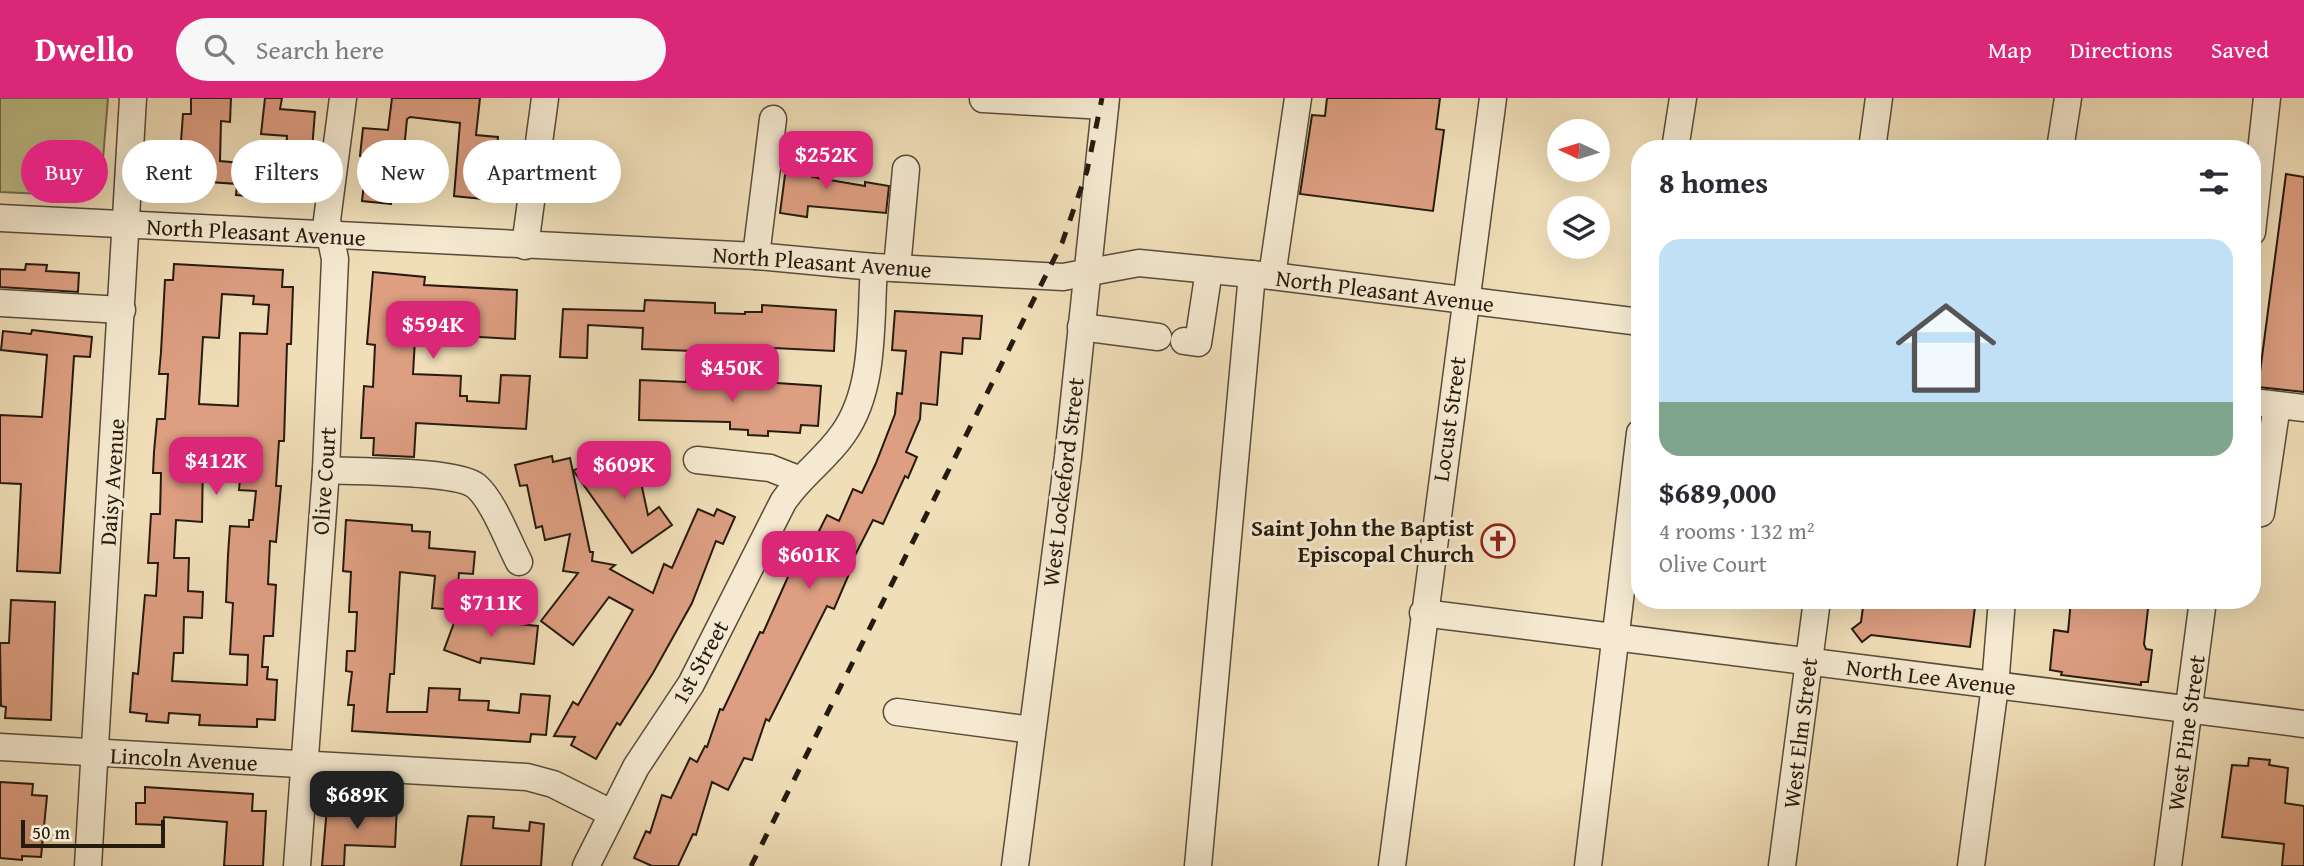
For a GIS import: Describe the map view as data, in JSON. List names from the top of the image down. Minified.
{"streets":{"street":["North Pleasant Avenue","Locust Street","Olive Court","Daisy Avenue","West Lockeford Street","1st Street","North Lee Avenue","West Elm Street","West Pine Street","Lincoln Avenue"]},"crossings":[["North Pleasant Avenue","Locust Street"],["North Pleasant Avenue","Olive Court"],["North Pleasant Avenue","Daisy Avenue"],["North Pleasant Avenue","West Lockeford Street"],["North Pleasant Avenue","1st Street"],["Locust Street","North Lee Avenue"],["Olive Court","Lincoln Avenue"],["Daisy Avenue","Lincoln Avenue"],["1st Street","Lincoln Avenue"],["North Lee Avenue","West Elm Street"],["North Lee Avenue","West Pine Street"]],"places":{"church":["Saint John the Baptist Episcopal Church"]},"scale_bar":"50 m","north":"left","page":{"header":"Dwello","search":"Search here","nav":["Map","Directions","Saved"],"price":["$252K","$594K","$450K","$412K","$609K","$601K","$711K","$689K"],"chip":["Buy","Rent","Filters","New","Apartment"],"heading":"8 homes","list":[{"name":"$689,000","note":"4 rooms · 132 m² · Olive Court"}],"scale":"50 m"}}
